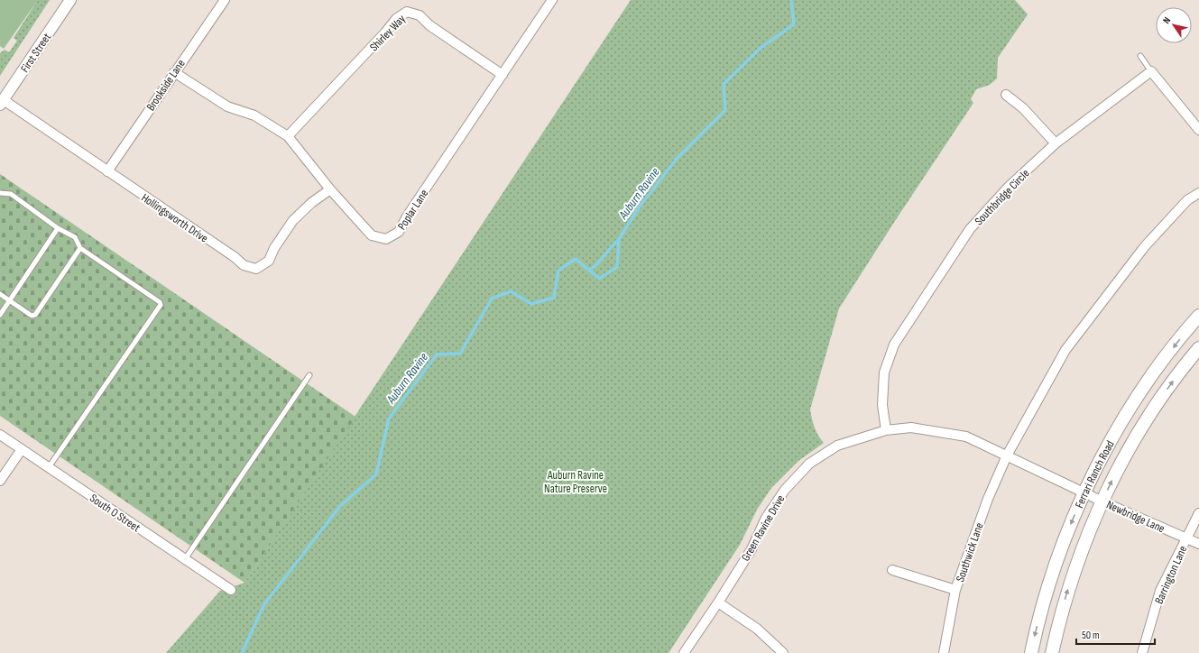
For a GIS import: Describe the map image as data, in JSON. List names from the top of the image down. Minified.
{"streets":{"main road":["Ferrari Ranch Road"],"street":["Shirley Way","First Street","Brookside Lane","Southbridge Circle","Poplar Lane","Hollingsworth Drive","South O Street","Newbridge Lane","Green Ravine Drive","Southwick Lane","Barrington Lane"]},"crossings":[["Shirley Way","Poplar Lane"],["First Street","Hollingsworth Drive"],["Brookside Lane","Poplar Lane"],["Brookside Lane","Hollingsworth Drive"],["Southbridge Circle","Green Ravine Drive"],["Poplar Lane","Hollingsworth Drive"],["Ferrari Ranch Road","Newbridge Lane"],["Ferrari Ranch Road","Green Ravine Drive"],["Newbridge Lane","Green Ravine Drive"],["Newbridge Lane","Barrington Lane"],["Green Ravine Drive","Southwick Lane"]],"water":["Auburn Ravine"],"parks":["Auburn Ravine Nature Preserve"],"scale_bar":"50 m","north":"top left"}
